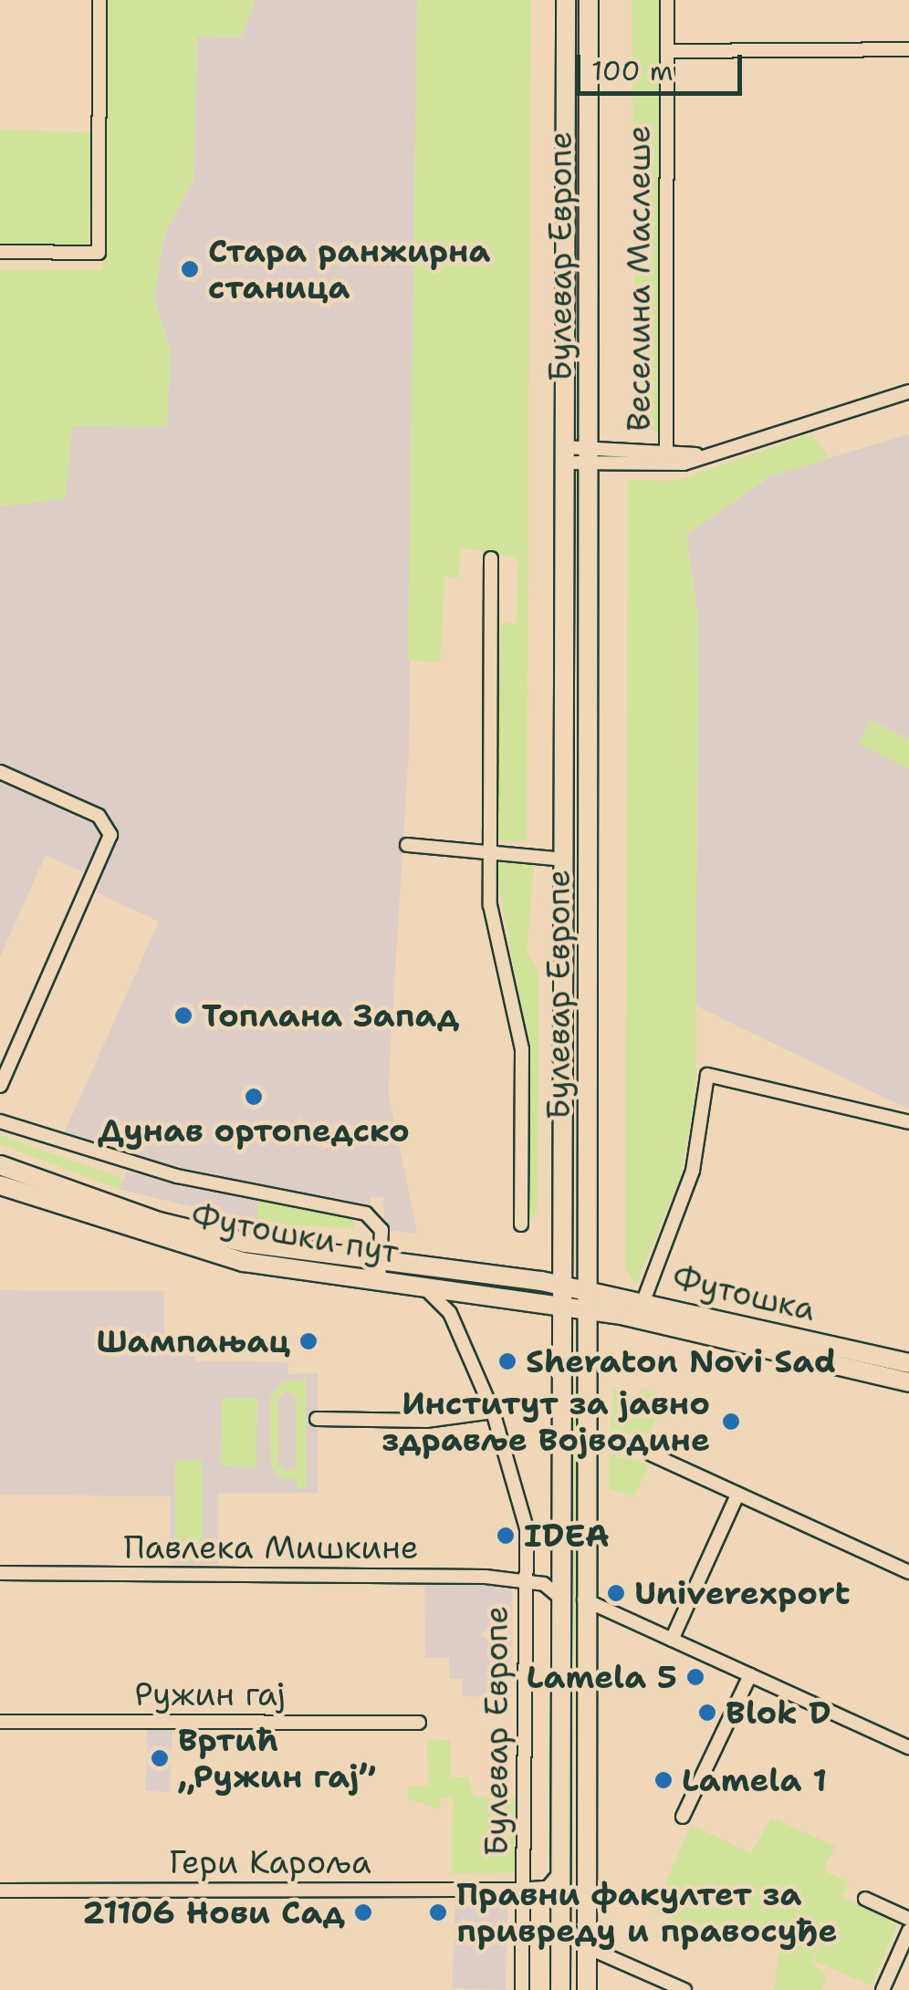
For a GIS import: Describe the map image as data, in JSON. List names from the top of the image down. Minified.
{"streets":{"main road":["Булевар Европе","Футошки пут","Футошка"],"street":["Веселина Маслеше","Павлека Мишкине","Ружин гај","Гери Кароља"]},"crossings":[["Булевар Европе","Футошки пут"],["Булевар Европе","Футошка"],["Булевар Европе","Павлека Мишкине"],["Булевар Европе","Гери Кароља"],["Футошки пут","Футошка"]],"places":["Стара ранжирна станица","Топлана Запад","Дунав ортопедско","Шампањац","Sheraton Novi Sad","Институт за јавно здравље Војводине","IDEA","Univerexport","Lamela 5","Blok D","Вртић „Ружин гај”","Lamela 1","21106 Нови Сад","Правни факултет за привреду и правосуђе"],"scale_bar":"100 m"}
